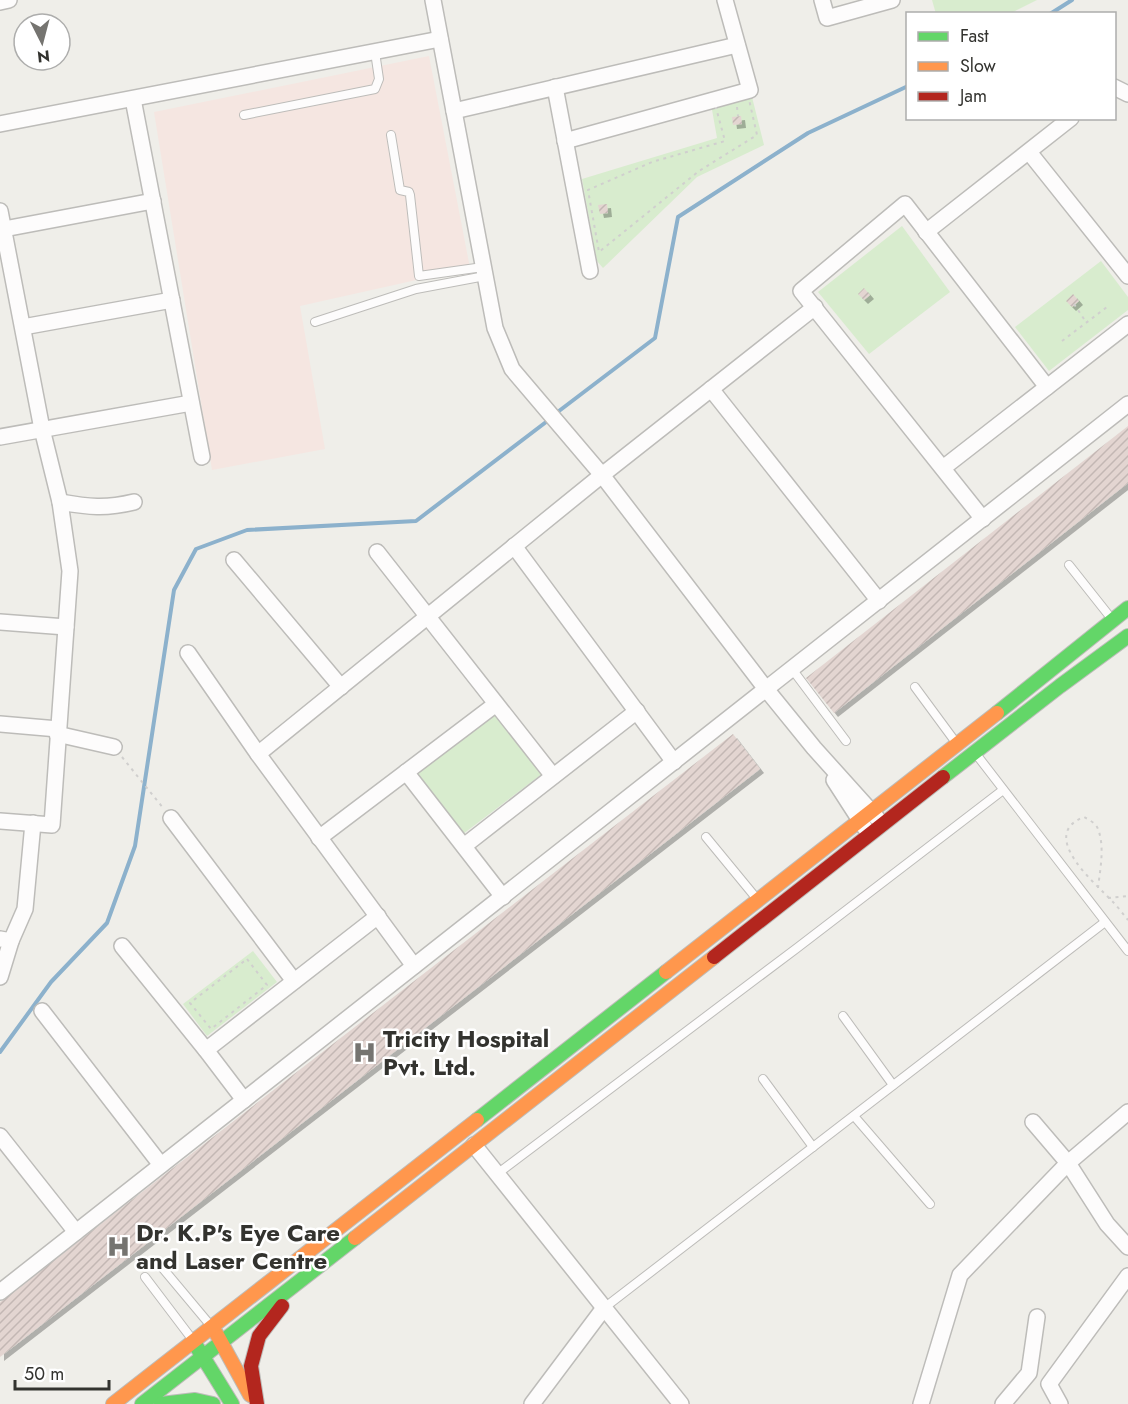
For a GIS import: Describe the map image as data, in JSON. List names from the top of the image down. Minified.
{"places":{"hospital":["Tricity Hospital Pvt. Ltd.","Dr. K.P's Eye Care and Laser Centre"]},"legend":["Fast","Slow","Jam"],"scale_bar":"50 m","north":"bottom"}
